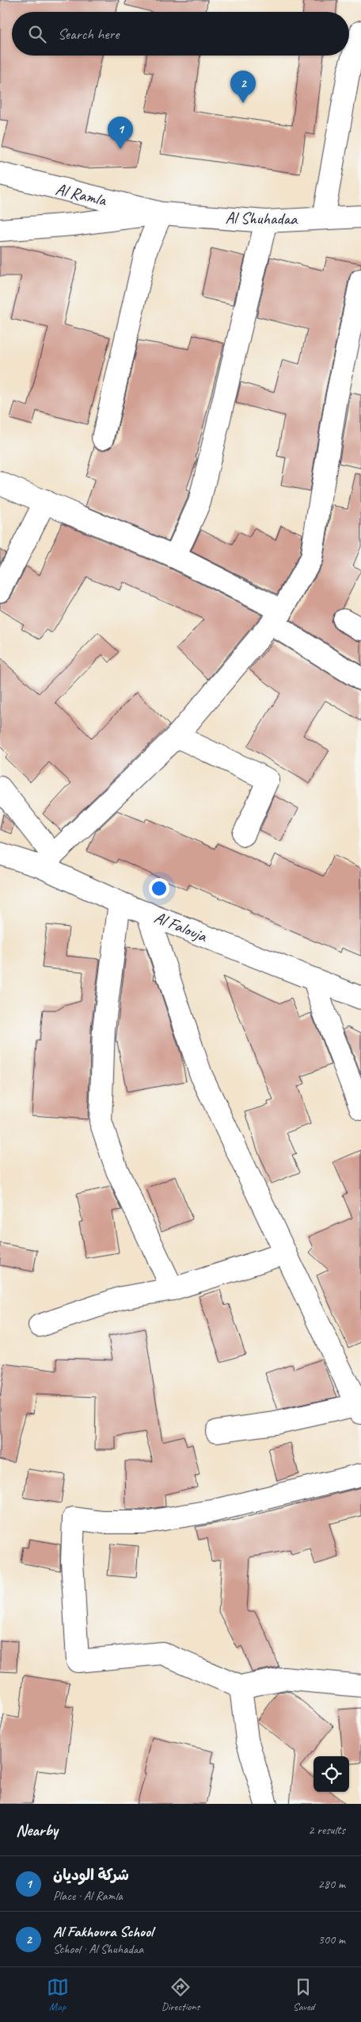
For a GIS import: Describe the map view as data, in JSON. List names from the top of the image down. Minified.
{"streets":{"street":["Al Ramla","Al Shuhadaa","Al Falouja"]},"crossings":[["Al Ramla","Al Shuhadaa"]],"page":{"search":"Search here","pins":["2","1"],"heading":["Nearby","2 results"],"list":[{"mark":"1","name":"شركة الوديان","note":"Place · Al Ramla","value":"280 m"},{"mark":"2","name":"Al Fakhoura School","note":"School · Al Shuhadaa","value":"300 m"}],"nav":["Map","Directions","Saved"]}}
